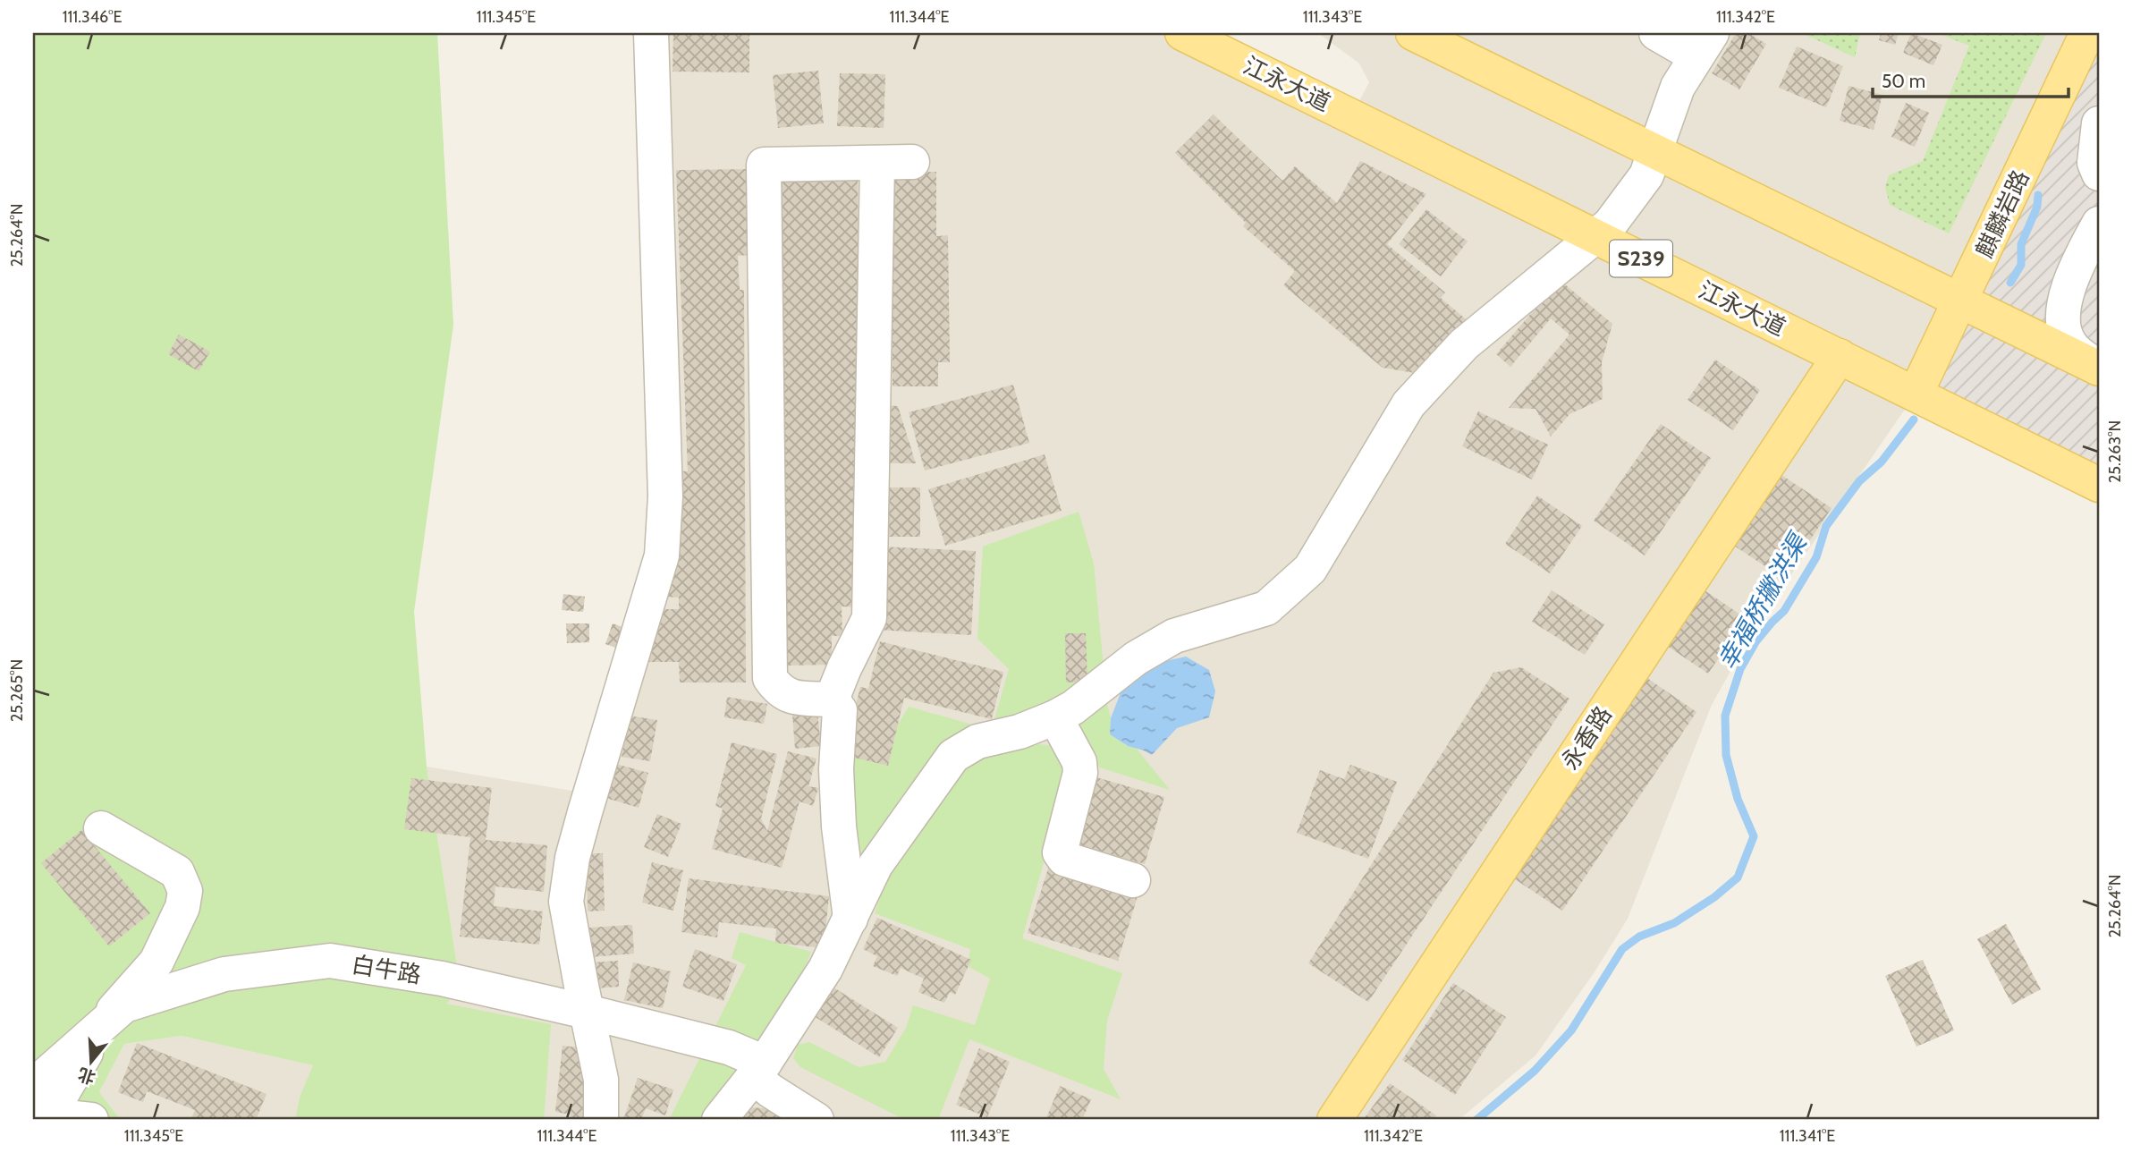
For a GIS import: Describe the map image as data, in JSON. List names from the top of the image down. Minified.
{"streets":{"main road":["江永大道","麒麟岩路","S239","永香路"],"street":["白牛路"]},"crossings":[["江永大道","麒麟岩路"],["江永大道","永香路"]],"water":["幸福桥撇洪渠"],"scale_bar":"50 m","north":"bottom","coordinates":["111.346°E","111.345°E","111.344°E","111.343°E","111.342°E","25.264°N","25.263°N","25.265°N","111.341°E"]}
